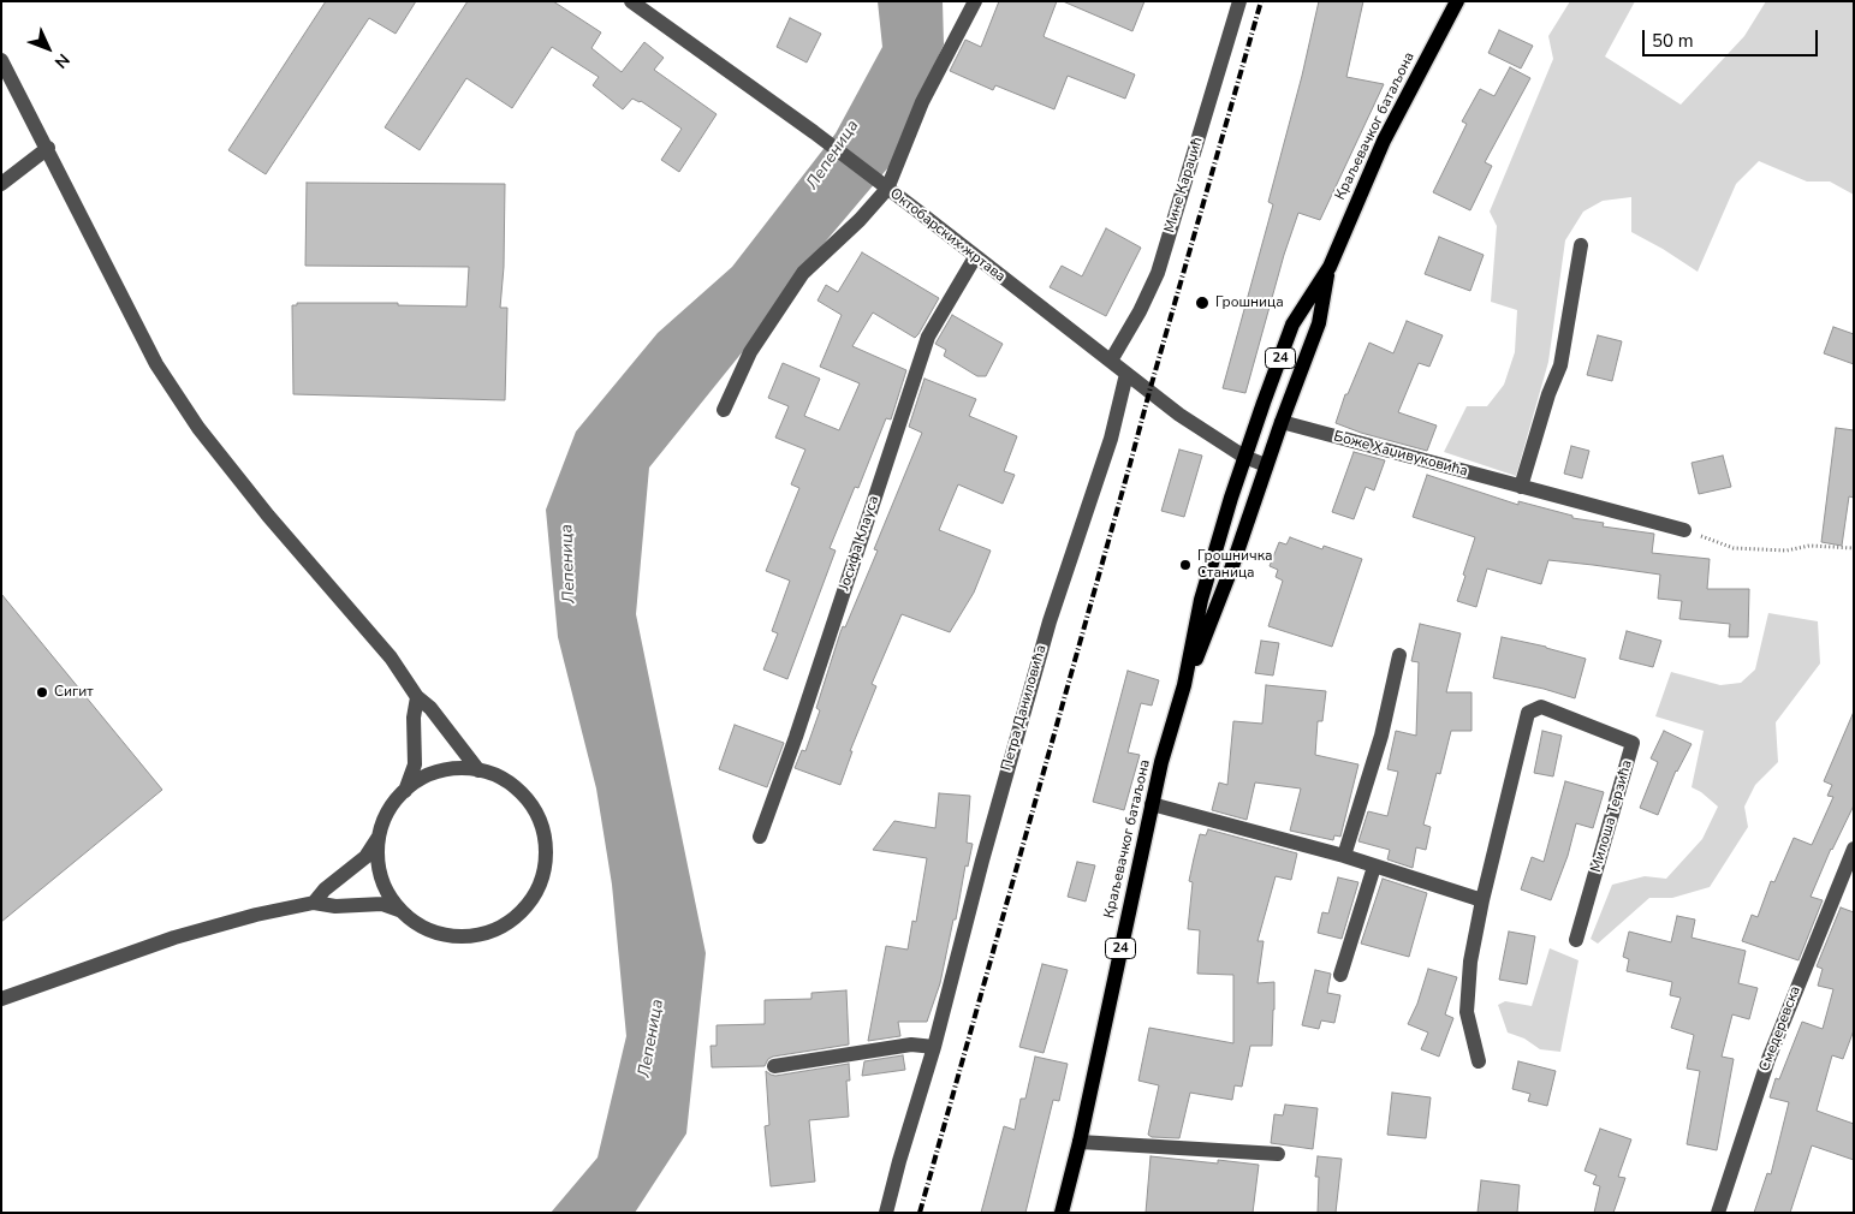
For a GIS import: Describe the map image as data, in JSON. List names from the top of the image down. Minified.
{"streets":{"main road":["Краљевачког батаљона","24"],"street":["Мине Караџић","Октобарских жртава","Боже Хаџивуковића","Јосифа Клауса","Петра Даниловића","Милоша Терзића","Смедеревска"]},"crossings":[["Краљевачког батаљона","Октобарских жртава"],["Краљевачког батаљона","Боже Хаџивуковића"],["Мине Караџић","Октобарских жртава"],["Октобарских жртава","Јосифа Клауса"],["Октобарских жртава","Петра Даниловића"]],"water":["Лепеница"],"places":["Грошница","Грошничка Станица","Сигит"],"scale_bar":"50 m","north":"bottom right"}
